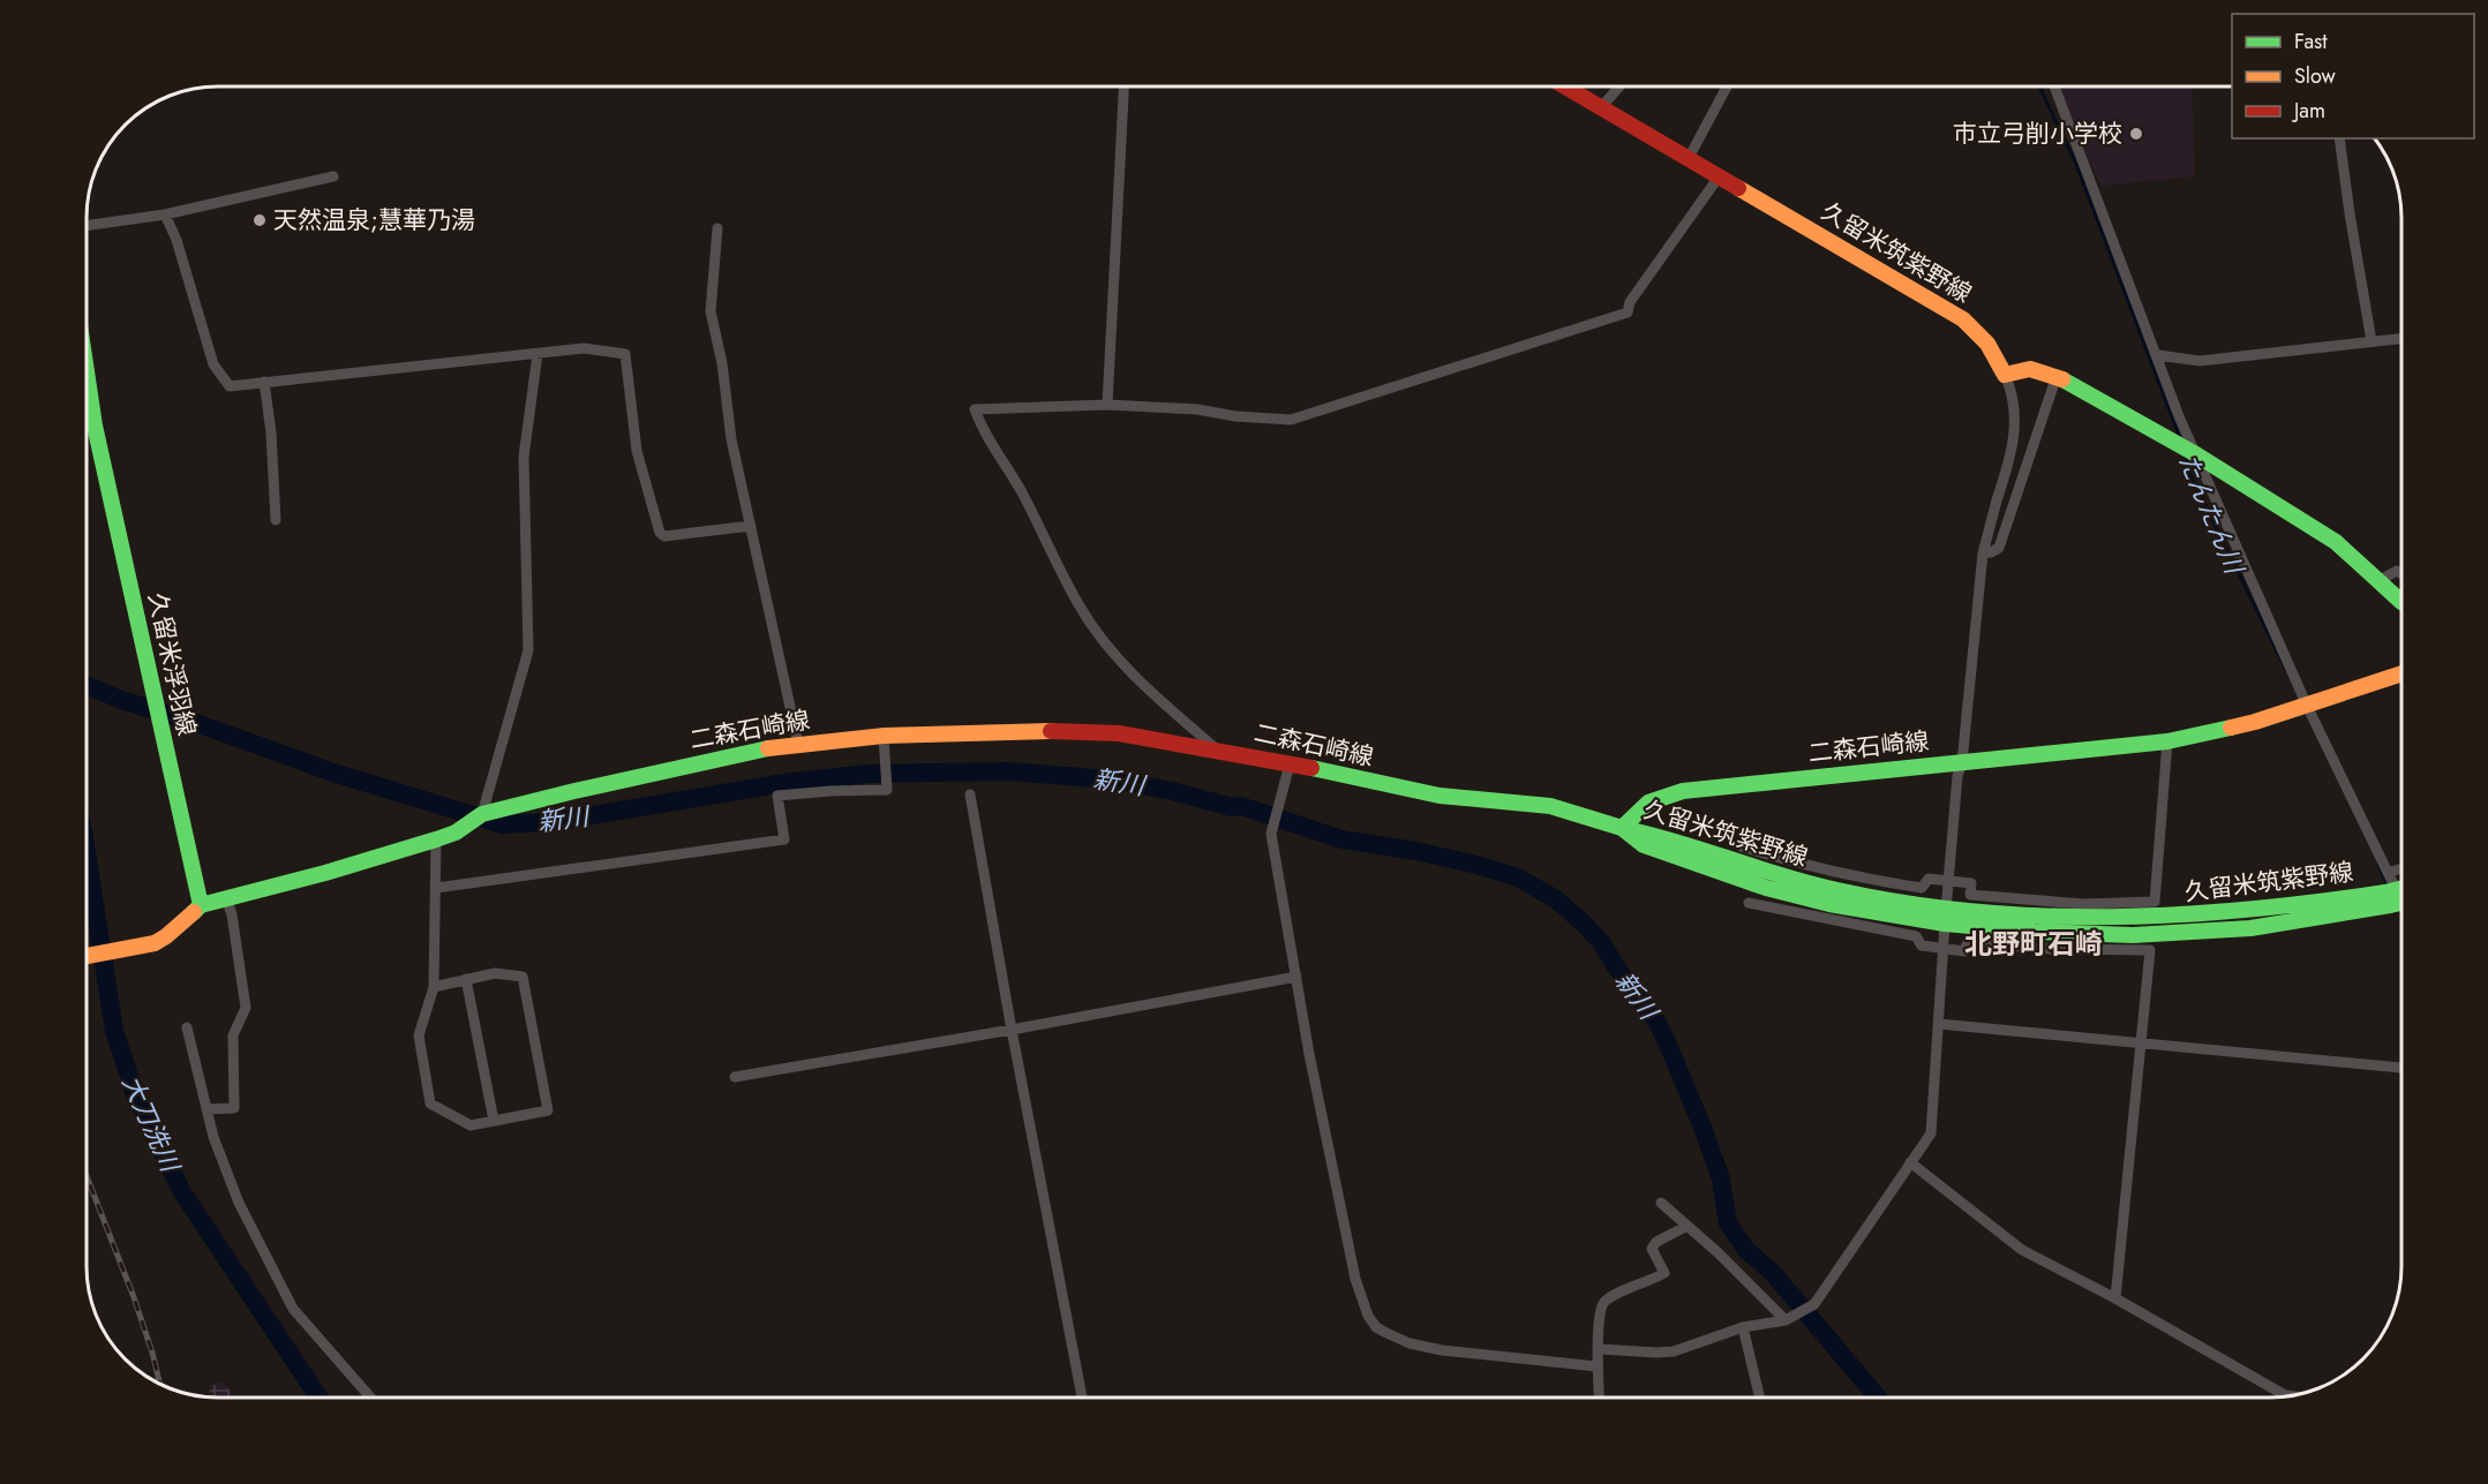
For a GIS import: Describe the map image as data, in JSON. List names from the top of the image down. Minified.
{"streets":{"main road":["久留米筑紫野線","久留米浮羽線","二森石崎線"]},"crossings":[["久留米筑紫野線","二森石崎線"],["久留米浮羽線","二森石崎線"]],"districts":["北野町石崎"],"water":["たんたん川","新川","大刀洗川"],"places":["市立弓削小学校","天然温泉;慧華乃湯"],"legend":["Fast","Slow","Jam"]}
